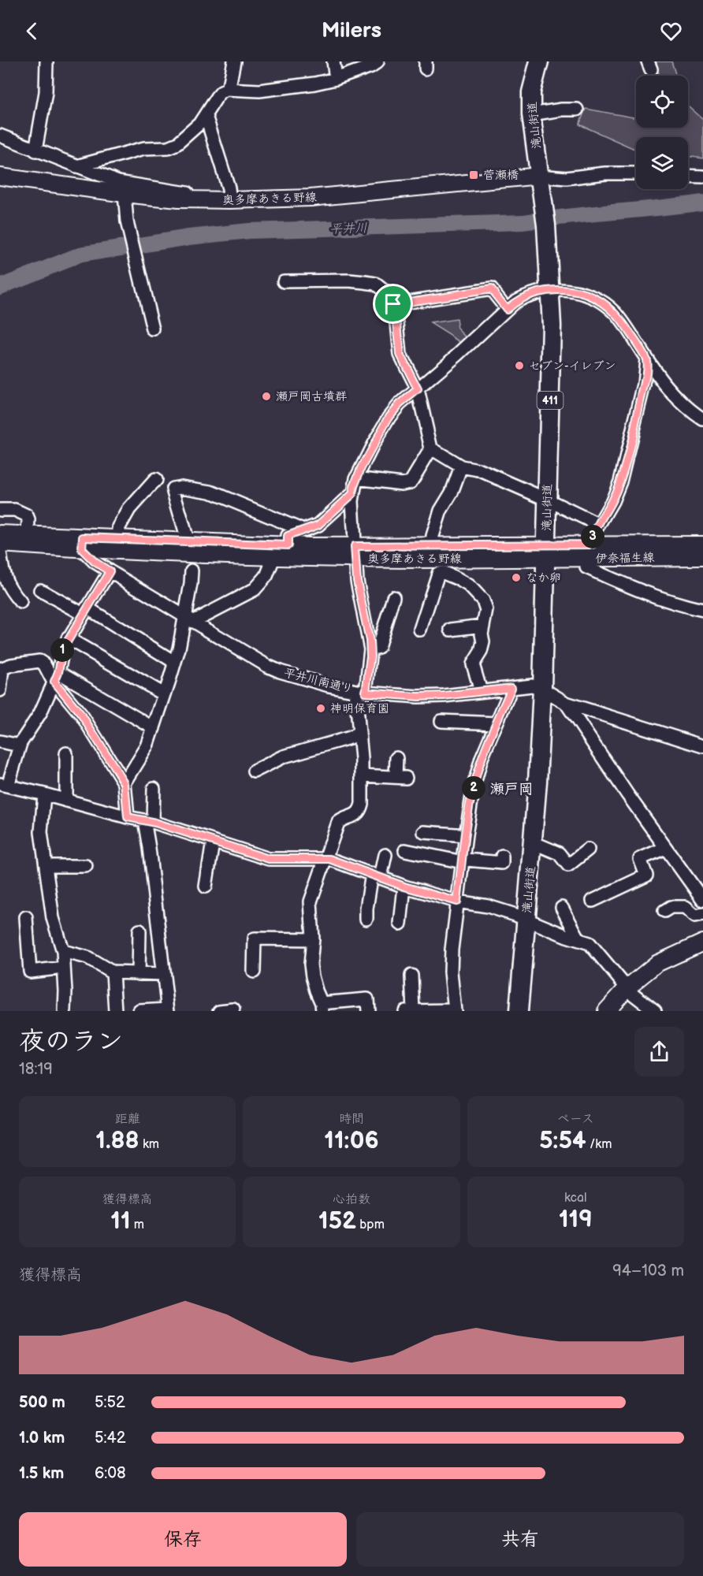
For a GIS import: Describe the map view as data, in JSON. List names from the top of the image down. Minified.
{"streets":{"highway":["滝山街道","411"],"main road":["奥多摩あきる野線","伊奈福生線"],"street":["平井川南通り"]},"crossings":[["滝山街道","奥多摩あきる野線"],["滝山街道","伊奈福生線"],["滝山街道","平井川南通り"],["奥多摩あきる野線","伊奈福生線"],["奥多摩あきる野線","平井川南通り"]],"districts":["瀬戸岡"],"water":["平井川"],"places":{"transit":["菅瀬橋"],"other":["セブン-イレブン","瀬戸岡古墳群","なか卵","神明保育園"]},"page":{"header":"Milers","pins":["3","1","2"],"heading":["夜のラン","18:19"],"stats":[["距離","1.88 km"],["時間","11:06"],["ペース","5:54 /km"],["獲得標高","11 m"],["心拍数","152 bpm"],["kcal","119"]],"chart":["獲得標高","94–103 m"],"list":[{"name":"500 m","note":"5:52"},{"name":"1.0 km","note":"5:42"},{"name":"1.5 km","note":"6:08"}],"buttons":["保存","共有"]}}
